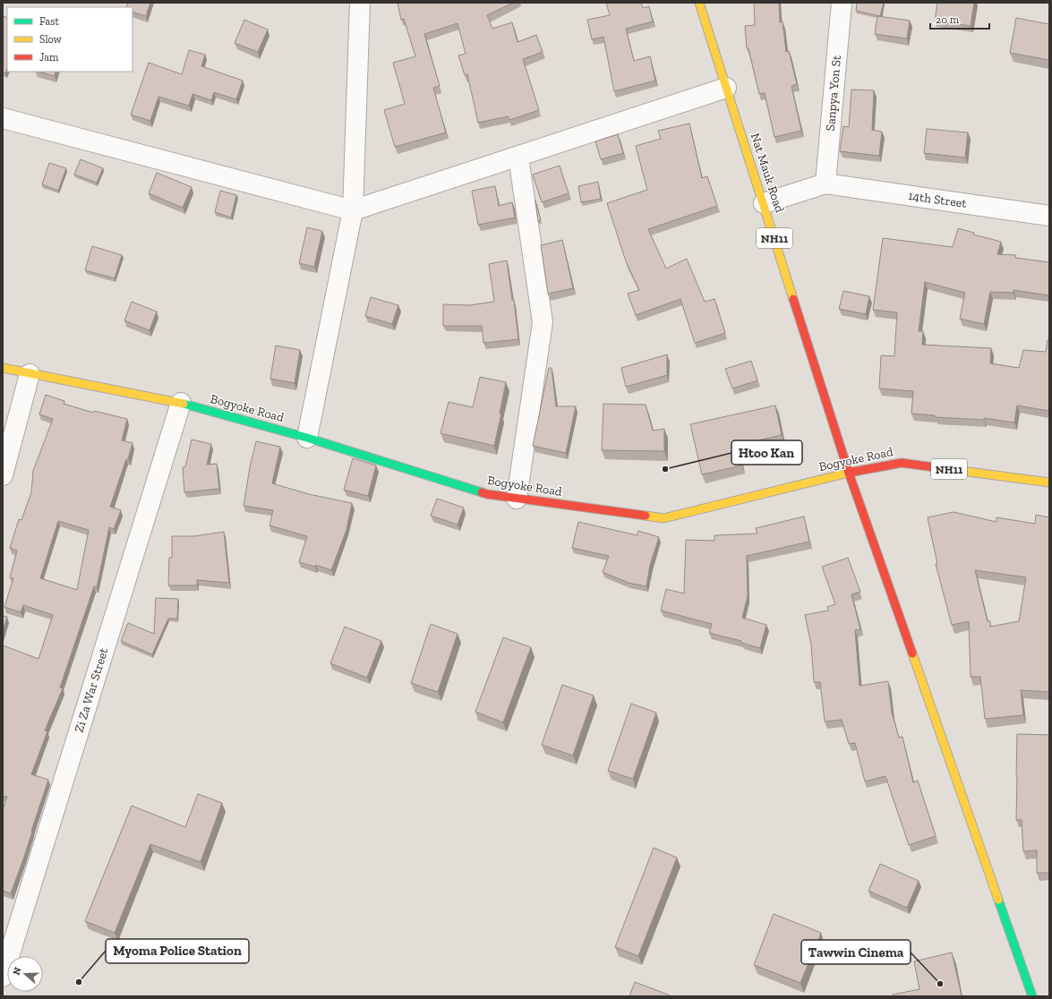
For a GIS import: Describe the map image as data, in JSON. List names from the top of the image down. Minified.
{"streets":{"main road":["Nat Mauk Road","NH11","Bogyoke Road"],"street":["Sanpya Yon St","14th Street","Zi Za War Street"]},"crossings":[["Sanpya Yon St","14th Street"],["Nat Mauk Road","Bogyoke Road"],["Bogyoke Road","Zi Za War Street"]],"places":["Htoo Kan","Myoma Police Station","Tawwin Cinema"],"legend":["Fast","Slow","Jam"],"scale_bar":"20 m","north":"left"}
